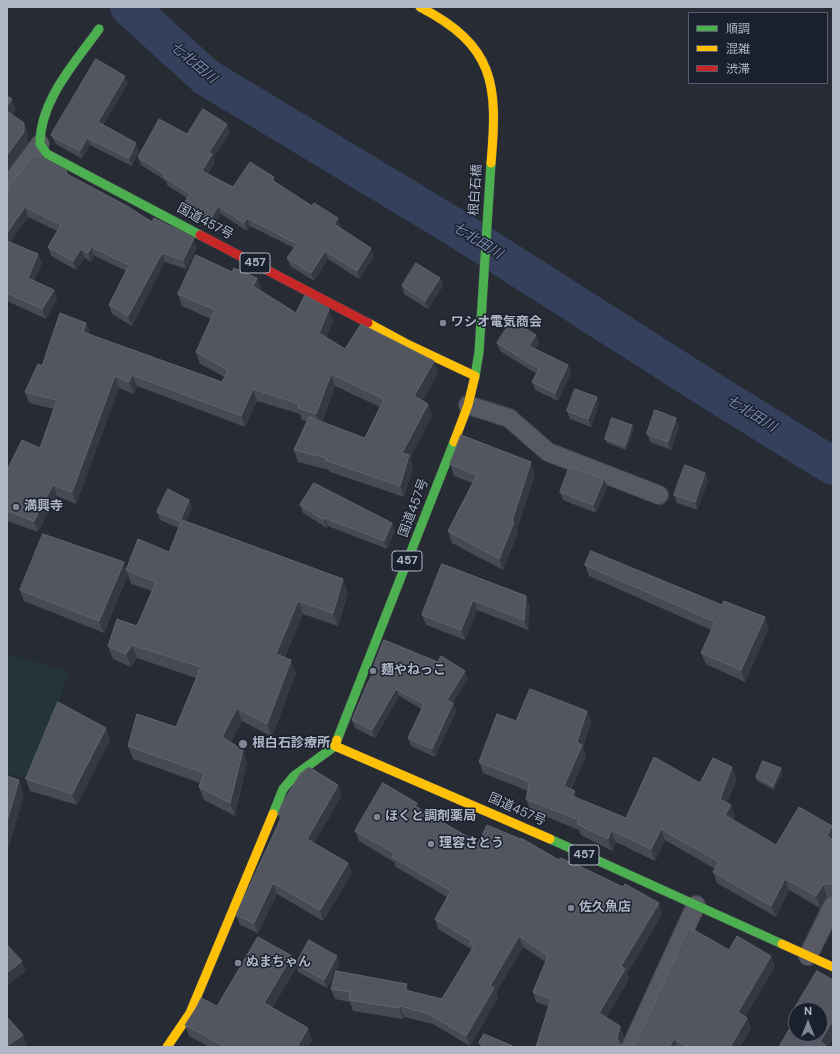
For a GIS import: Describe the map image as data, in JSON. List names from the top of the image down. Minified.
{"streets":{"main road":["根白石橋","国道457号","457"]},"crossings":[["根白石橋","国道457号"]],"water":["七北田川"],"places":["ワシオ電気商会","満興寺","麺やねっこ","根白石診療所","ほくと調剤薬局","理容さとう","佐久魚店","ぬまちゃん"],"legend":["順調","混雑","渋滞"],"north":"top"}
